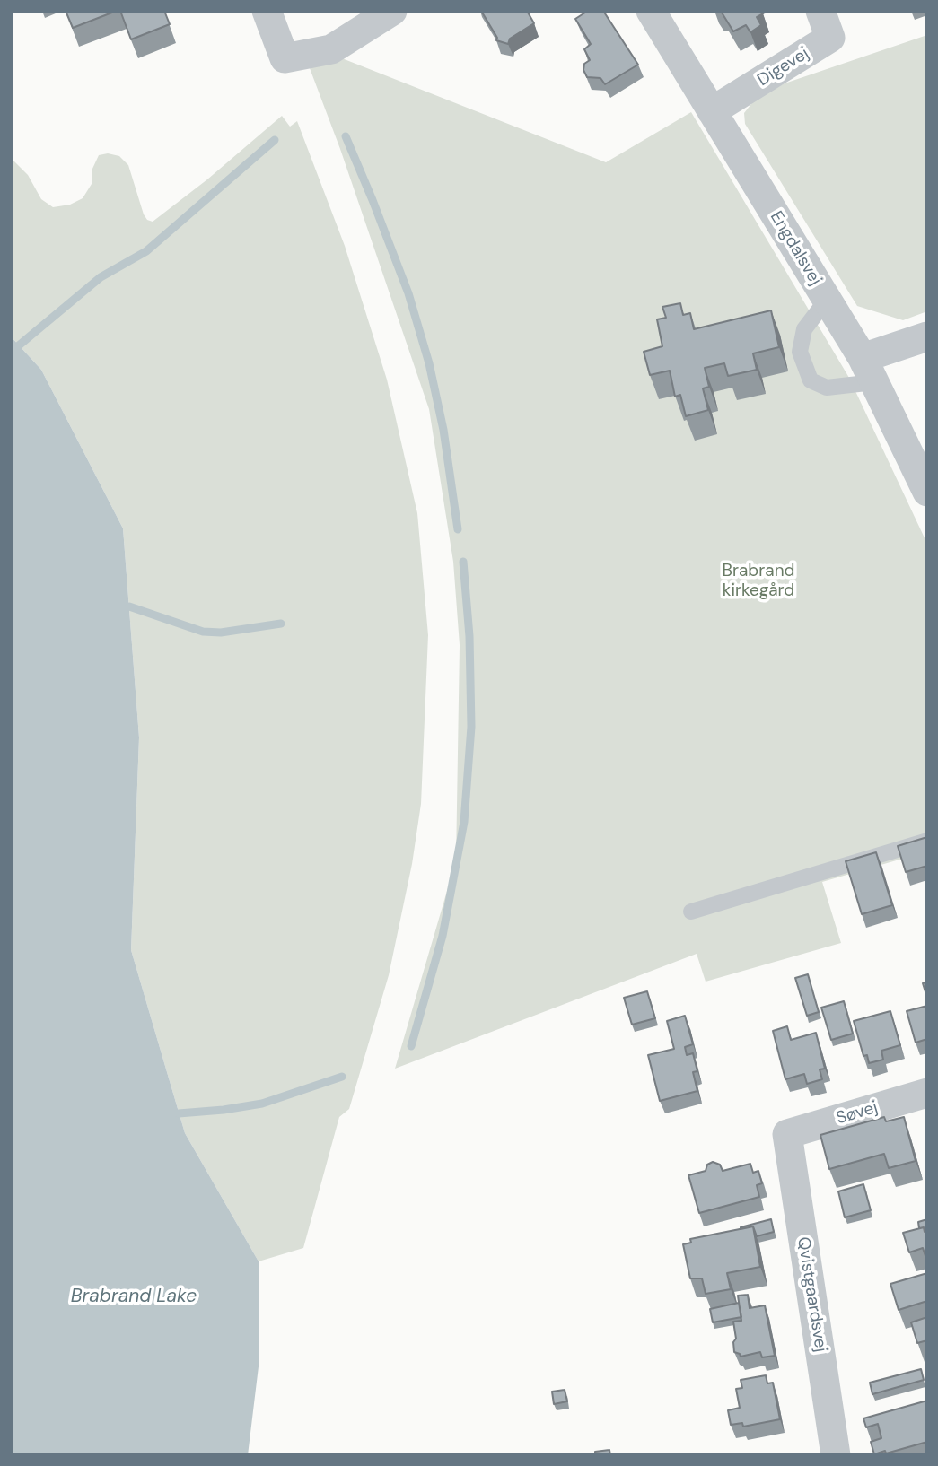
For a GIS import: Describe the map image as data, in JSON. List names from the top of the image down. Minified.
{"streets":{"street":["Digevej","Engdalsvej","Søvej","Qvistgaardsvej"]},"crossings":[["Digevej","Engdalsvej"],["Søvej","Qvistgaardsvej"]],"water":["Brabrand Lake"],"parks":["Brabrand kirkegård"]}
